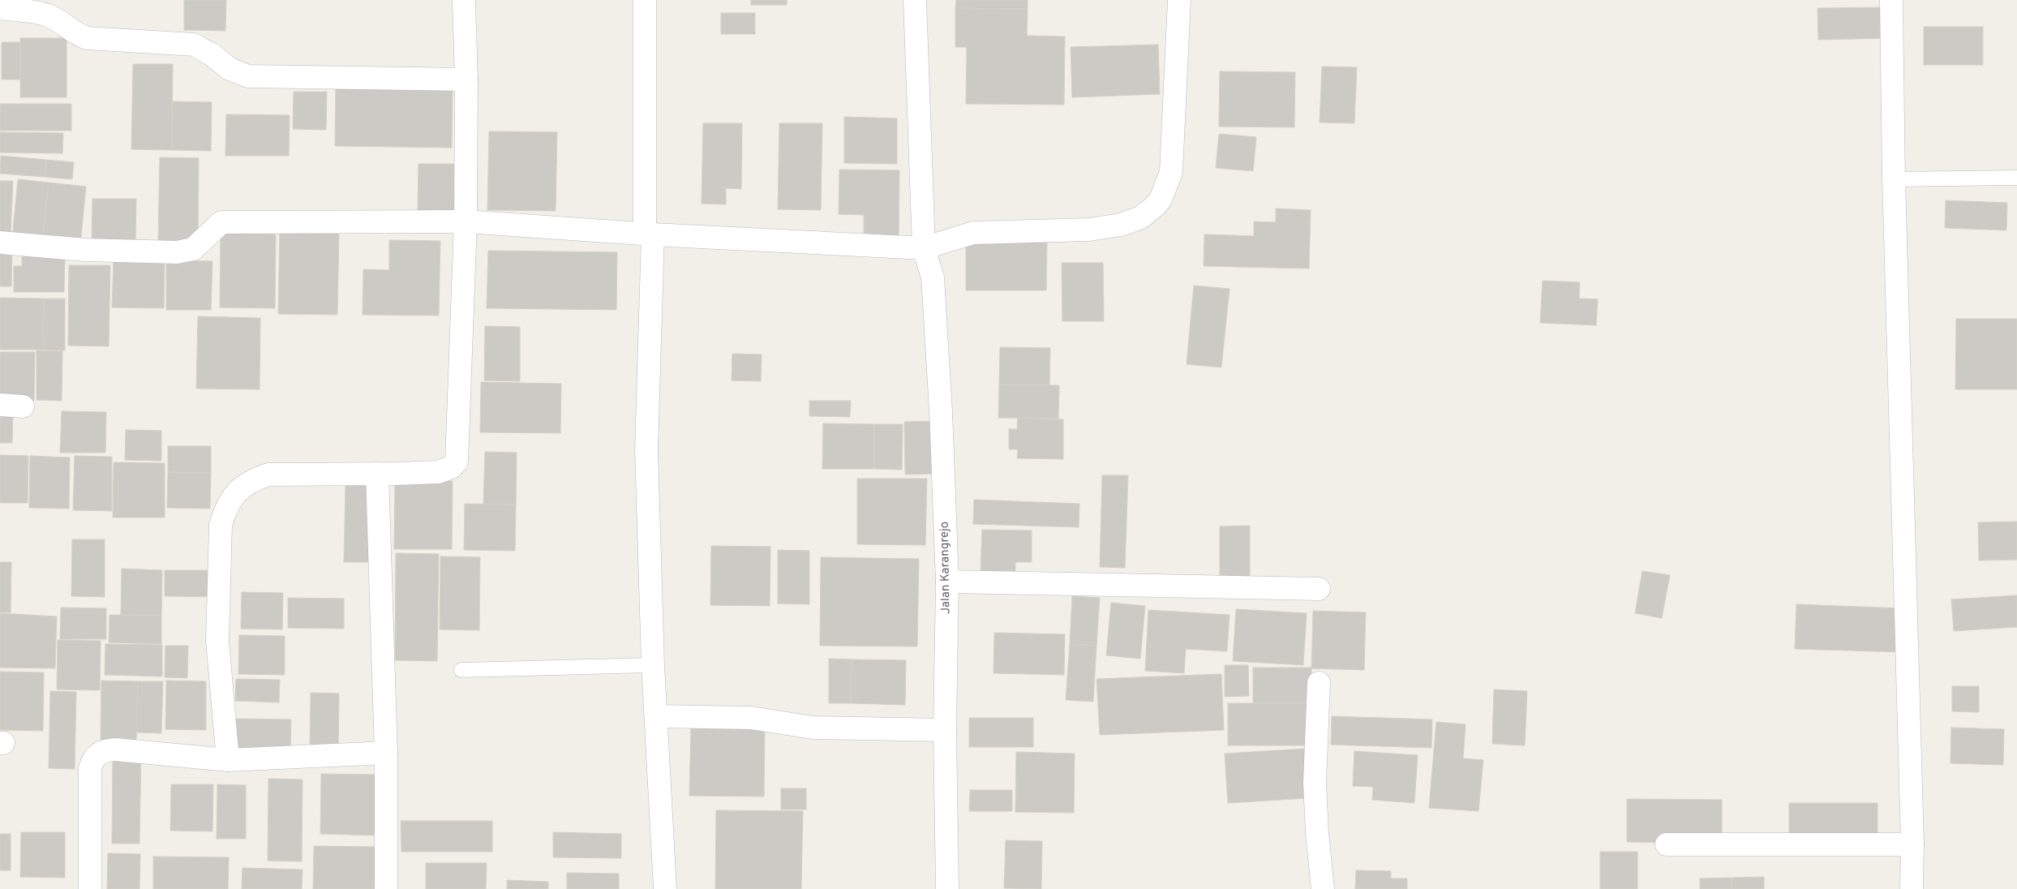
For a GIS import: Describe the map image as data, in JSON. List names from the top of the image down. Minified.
{"streets":{"street":["Jalan Karangrejo"]}}
